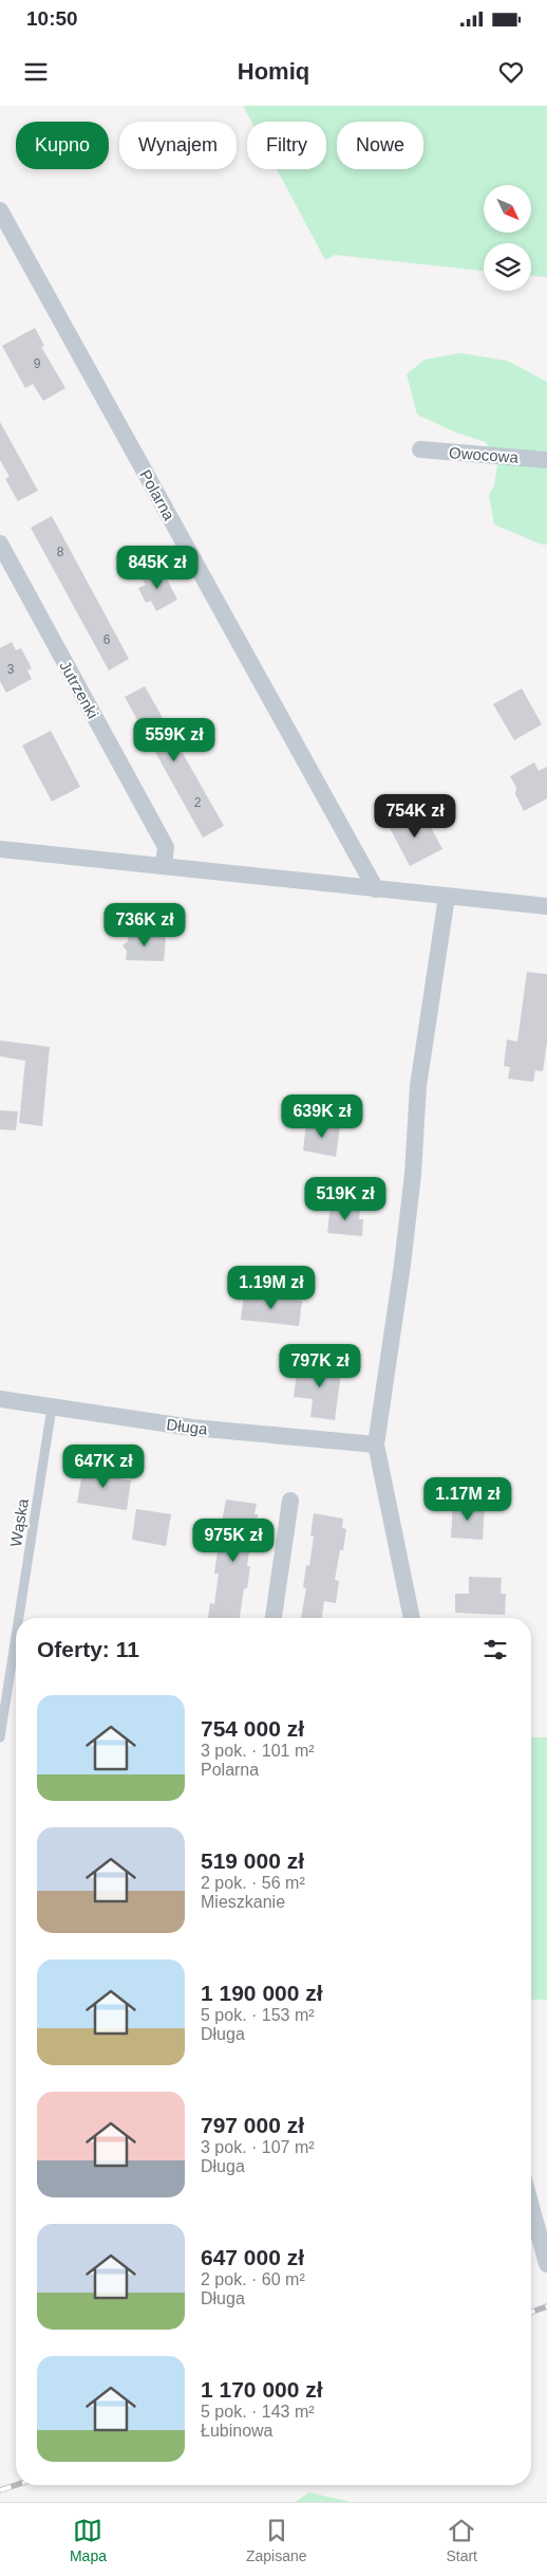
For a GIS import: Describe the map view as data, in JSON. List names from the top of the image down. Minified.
{"streets":{"street":["Owocowa","Polarna","Jutrzenki","Długa"],"lane":["Wąska"]},"crossings":[["Długa","Wąska"]],"house_numbers":["9","8","6","3","2"],"north":"bottom right","page":{"status":"10:50","header":"Homiq","chip":["Kupno","Wynajem","Filtry","Nowe"],"price":["845K zł","559K zł","754K zł","736K zł","639K zł","519K zł","1.19M zł","797K zł","647K zł","1.17M zł","975K zł"],"heading":"Oferty: 11","list":[{"name":"754 000 zł","note":"3 pok. · 101 m² · Polarna"},{"name":"519 000 zł","note":"2 pok. · 56 m² · Mieszkanie"},{"name":"1 190 000 zł","note":"5 pok. · 153 m² · Długa"},{"name":"797 000 zł","note":"3 pok. · 107 m² · Długa"},{"name":"647 000 zł","note":"2 pok. · 60 m² · Długa"},{"name":"1 170 000 zł","note":"5 pok. · 143 m² · Łubinowa"}],"tabs":["Mapa","Zapisane","Start"]}}
